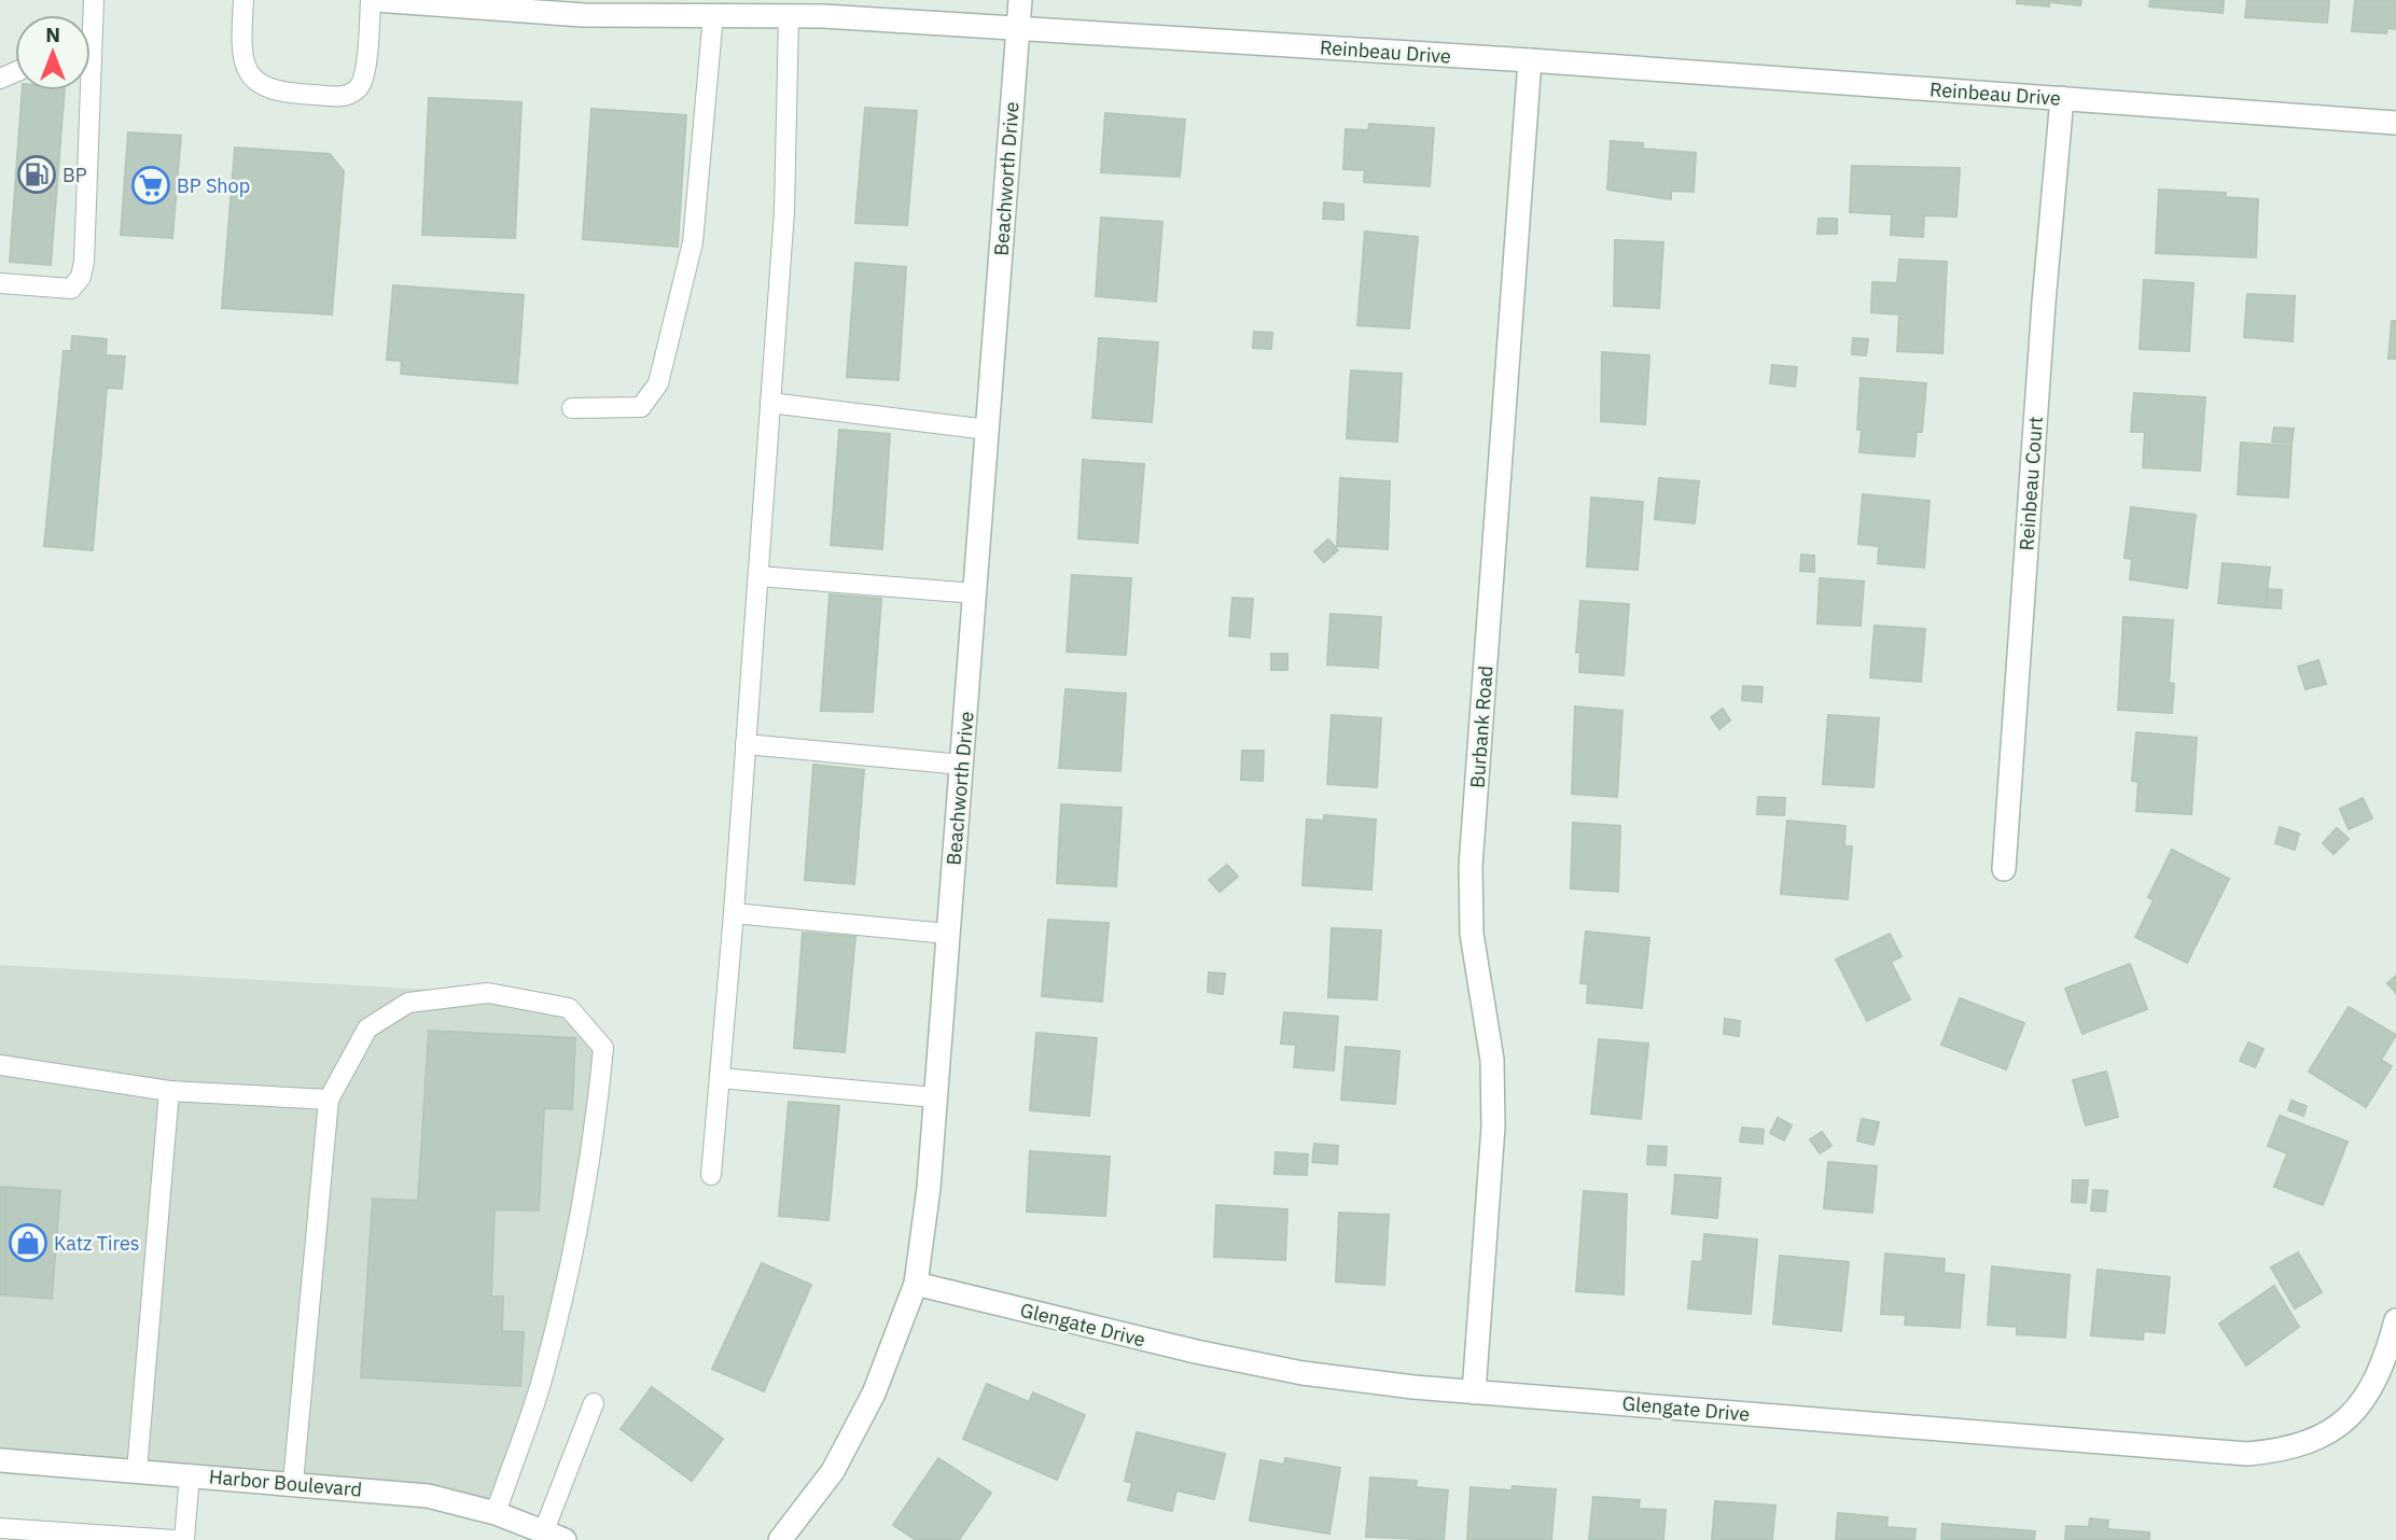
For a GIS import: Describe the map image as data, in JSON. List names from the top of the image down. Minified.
{"streets":{"street":["Reinbeau Drive","Beachworth Drive","Reinbeau Court","Burbank Road","Glengate Drive","Harbor Boulevard"]},"crossings":[["Reinbeau Drive","Beachworth Drive"],["Reinbeau Drive","Reinbeau Court"],["Reinbeau Drive","Burbank Road"],["Beachworth Drive","Glengate Drive"],["Burbank Road","Glengate Drive"]],"places":{"fuel station":["BP"],"supermarket":["BP Shop"],"shop":["Katz Tires"]},"north":"top"}
